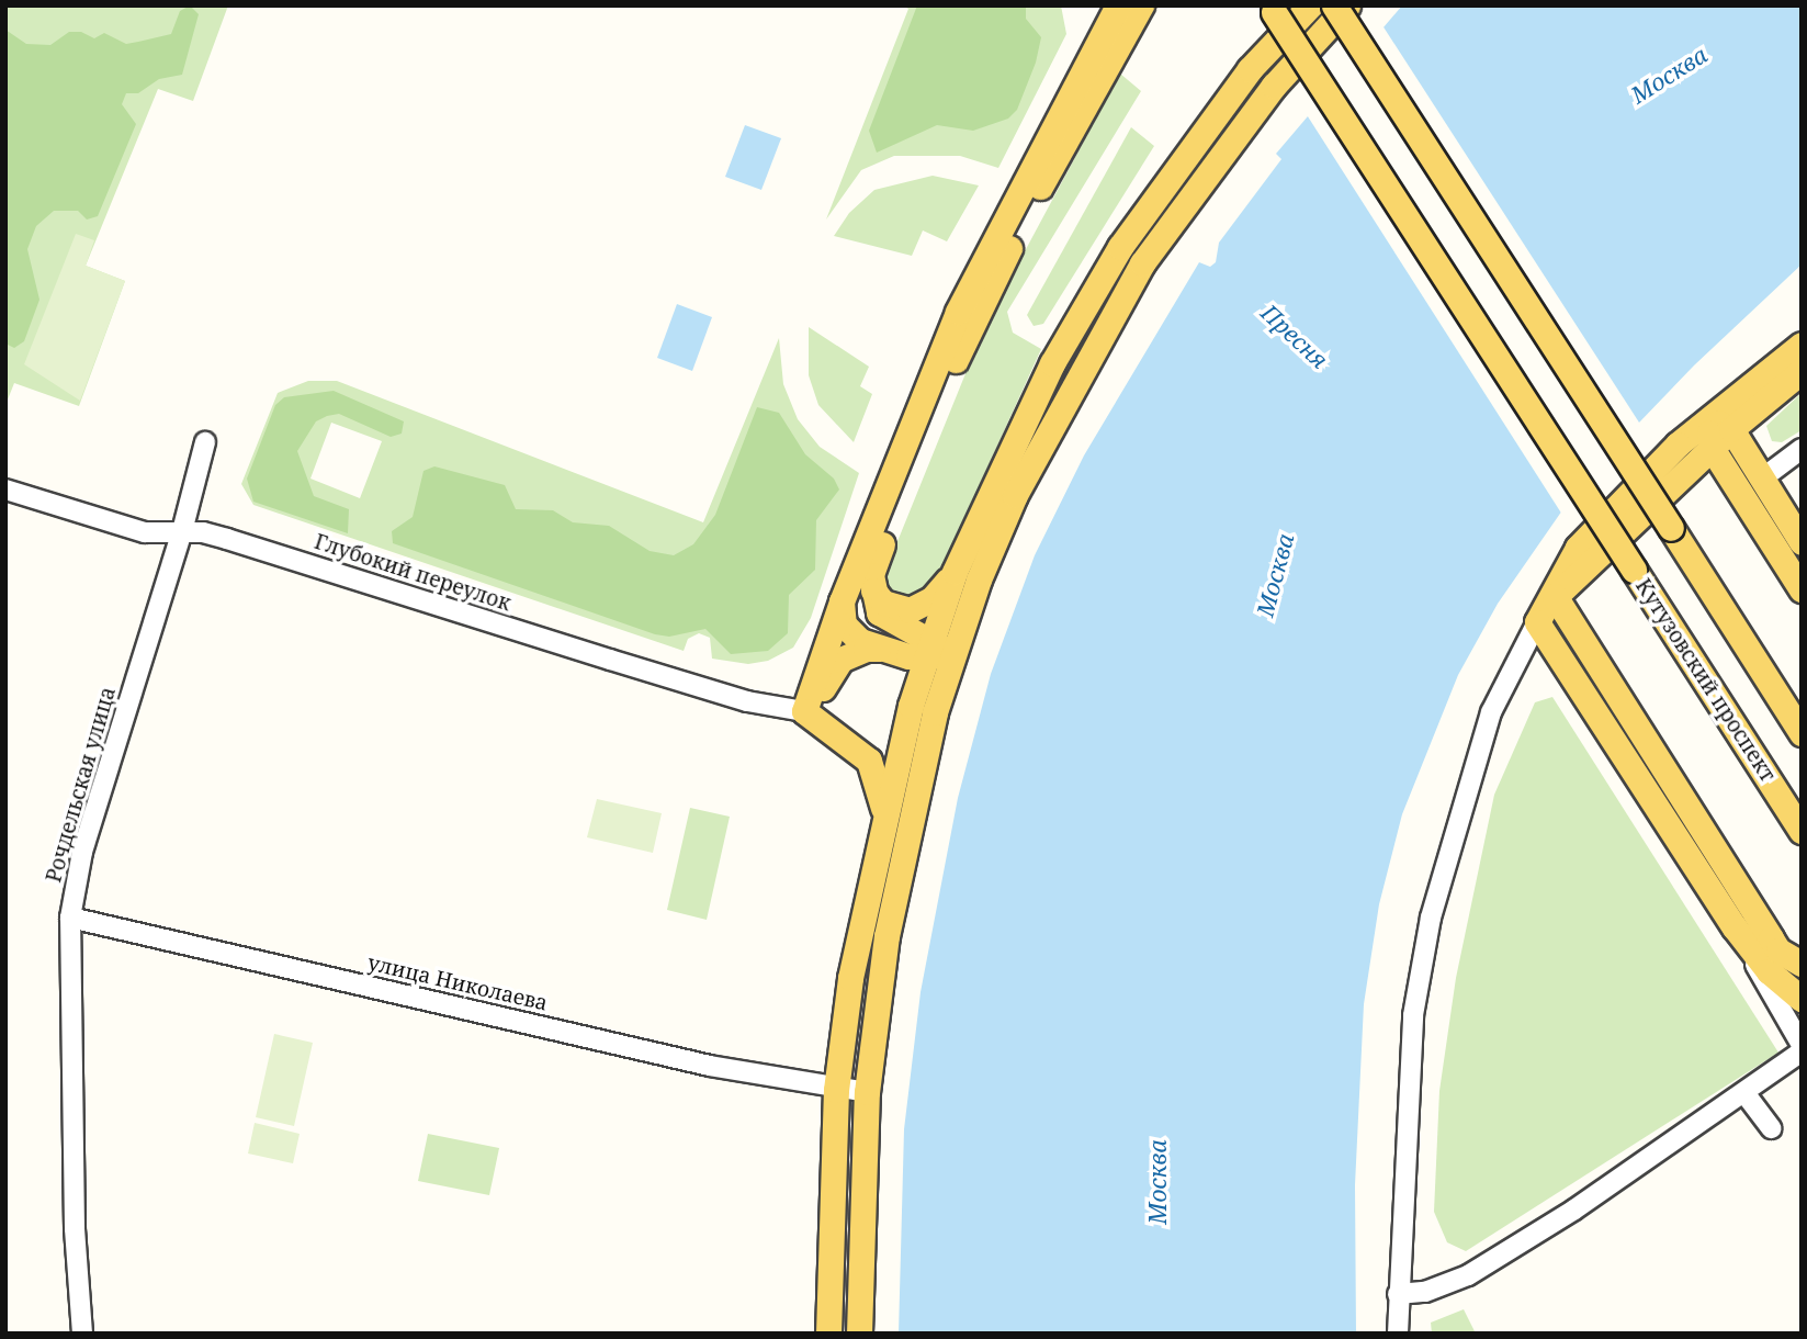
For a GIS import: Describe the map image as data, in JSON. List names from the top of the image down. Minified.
{"streets":{"main road":["Кутузовский проспект"],"street":["Глубокий переулок","Рочдельская улица","улица Николаева"]},"crossings":[["Глубокий переулок","Рочдельская улица"],["Рочдельская улица","улица Николаева"]],"water":["Москва","Пресня"]}
